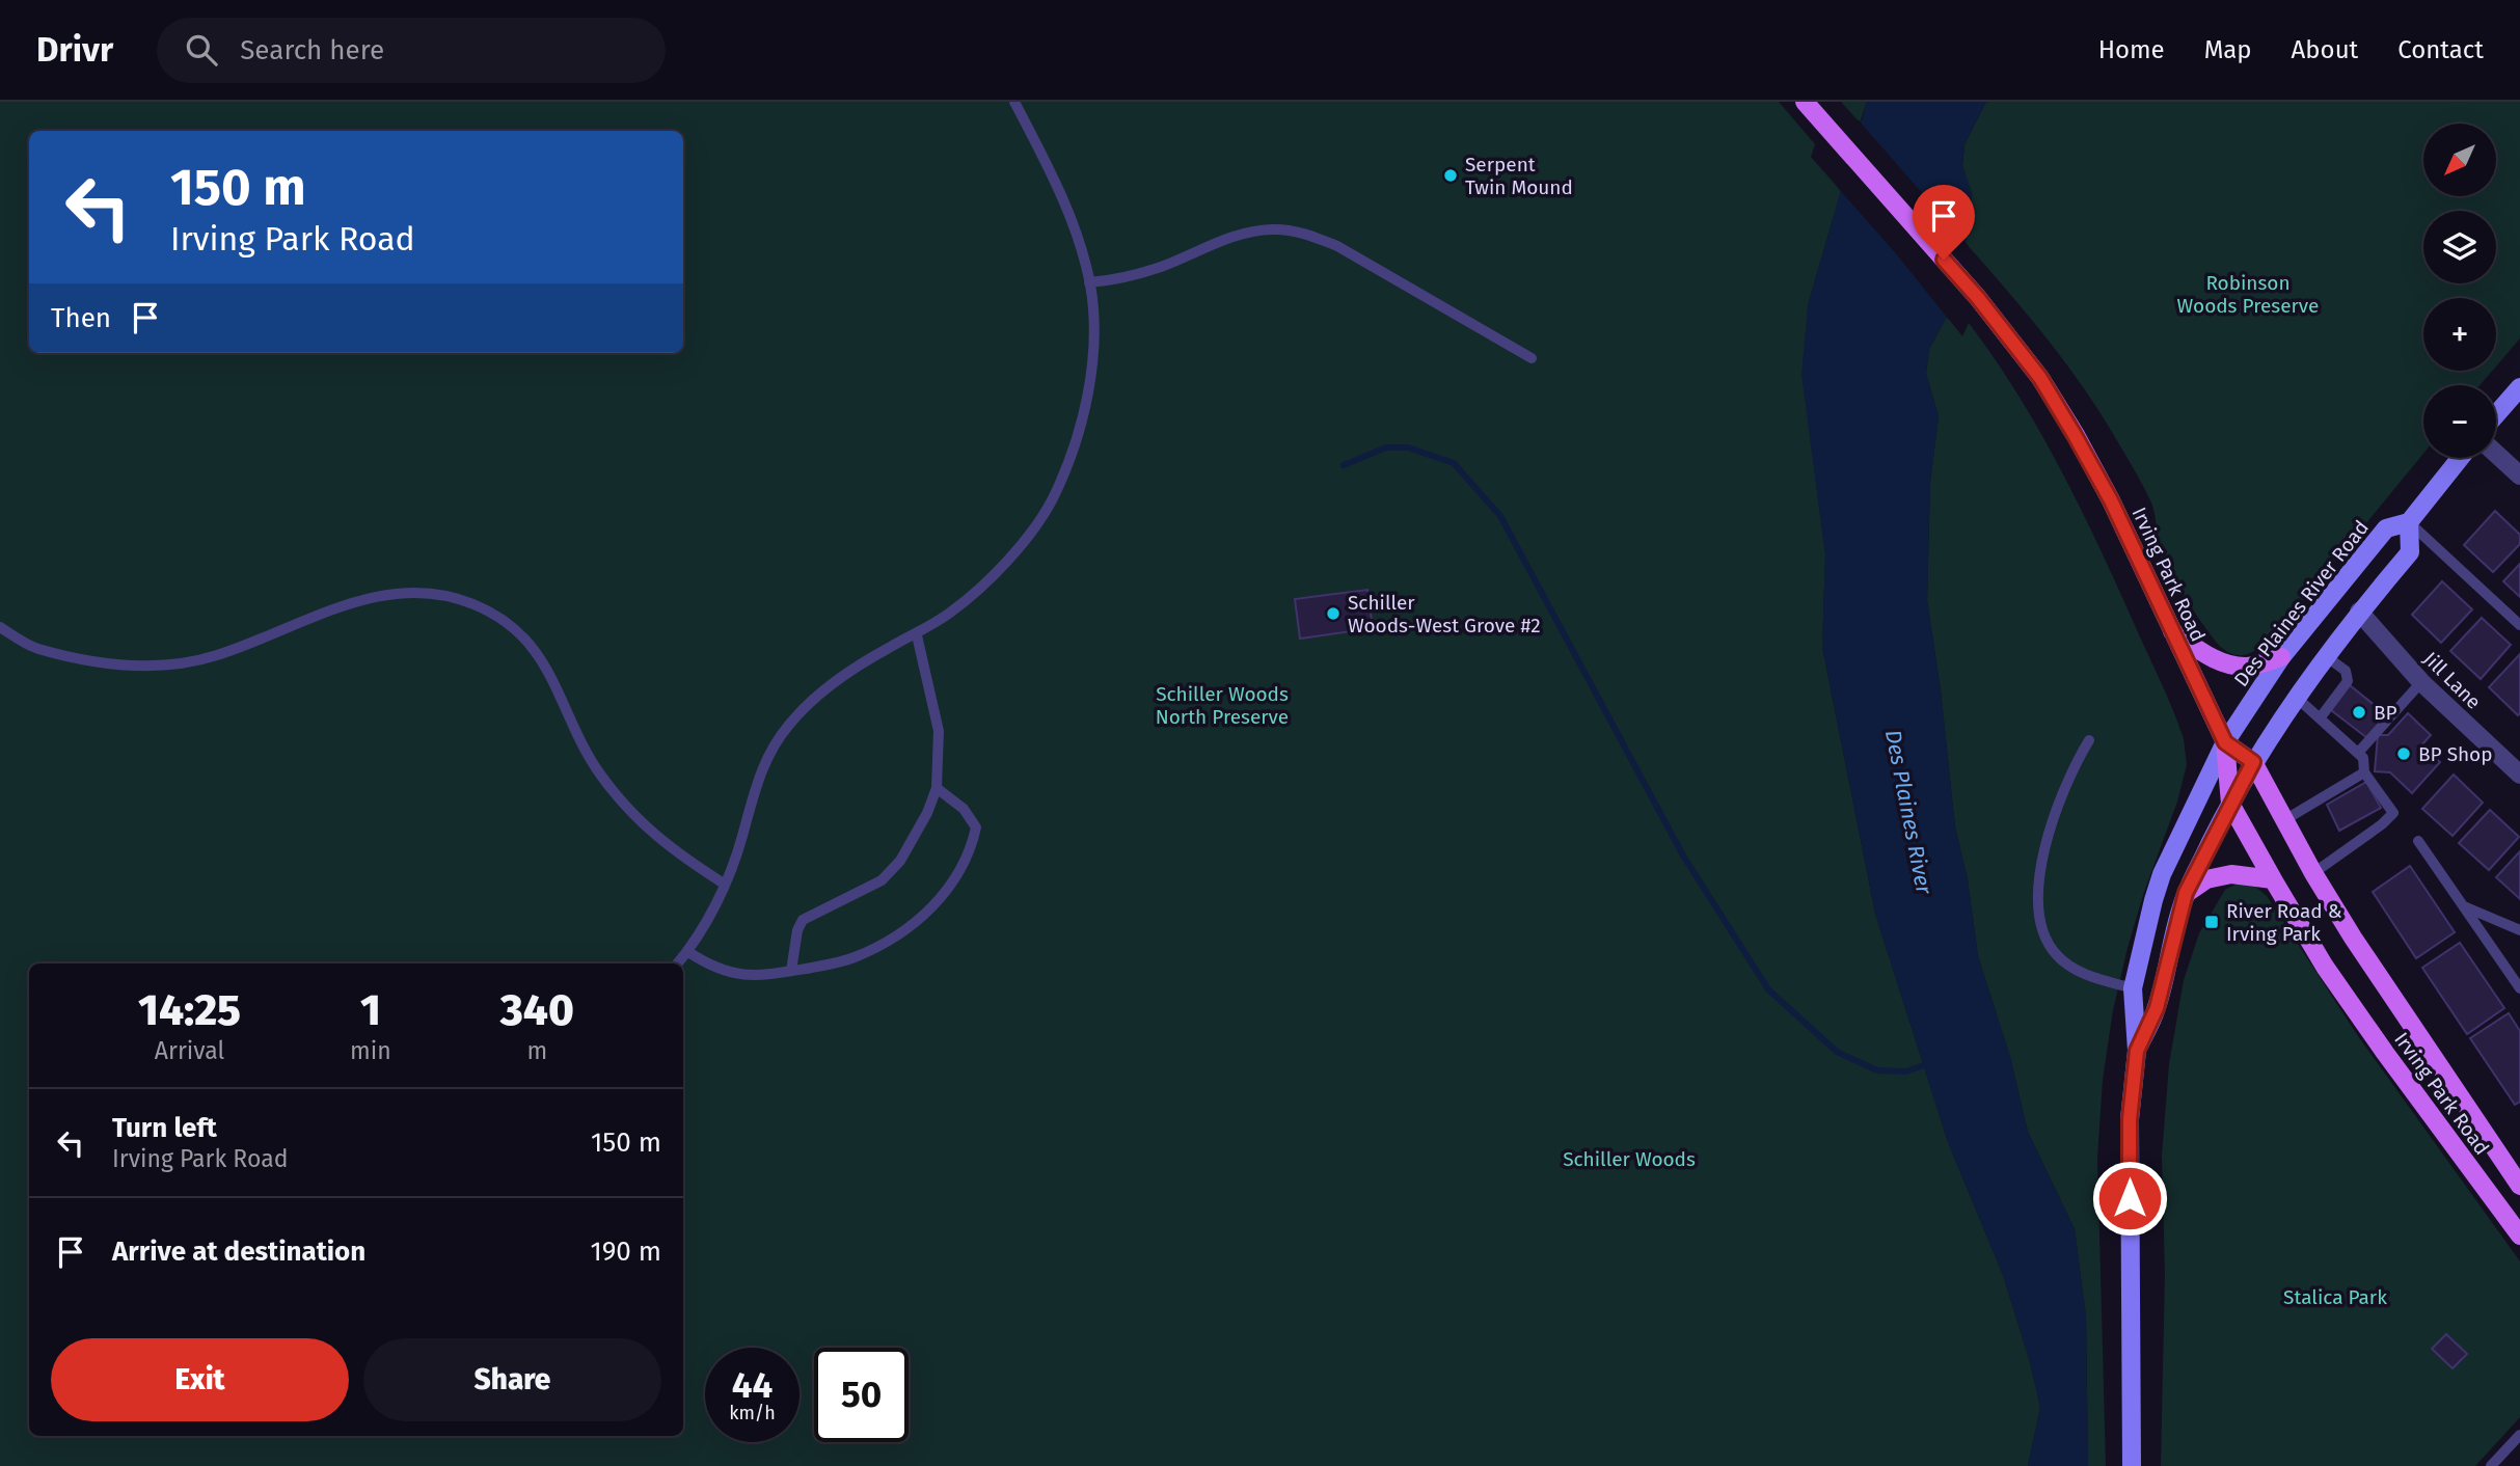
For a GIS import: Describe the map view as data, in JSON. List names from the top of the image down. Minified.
{"streets":{"main road":["Irving Park Road","Des Plaines River Road"],"street":["Jill Lane"]},"crossings":[["Irving Park Road","Des Plaines River Road"],["Des Plaines River Road","Jill Lane"]],"water":["Des Plaines River"],"parks":["Robinson Woods Preserve","Schiller Woods North Preserve","Schiller Woods","Stalica Park"],"places":{"other":["Serpent Twin Mound","Schiller Woods-West Grove #2","BP","BP Shop"],"transit":["River Road & Irving Park"]},"north":"bottom left","page":{"header":"Drivr","search":"Search here","nav":["Home","Map","About","Contact"],"map_buttons":["+","−"],"turn":["150 m","Irving Park Road"],"then":"Then","eta":["14:25","Arrival","1","min","340","m"],"list":[{"name":"Turn left","note":"Irving Park Road","value":"150 m"},{"name":"Arrive at destination","value":"190 m"}],"buttons":["Exit","Share"],"speed":"44 km/h","limit":"50"}}
